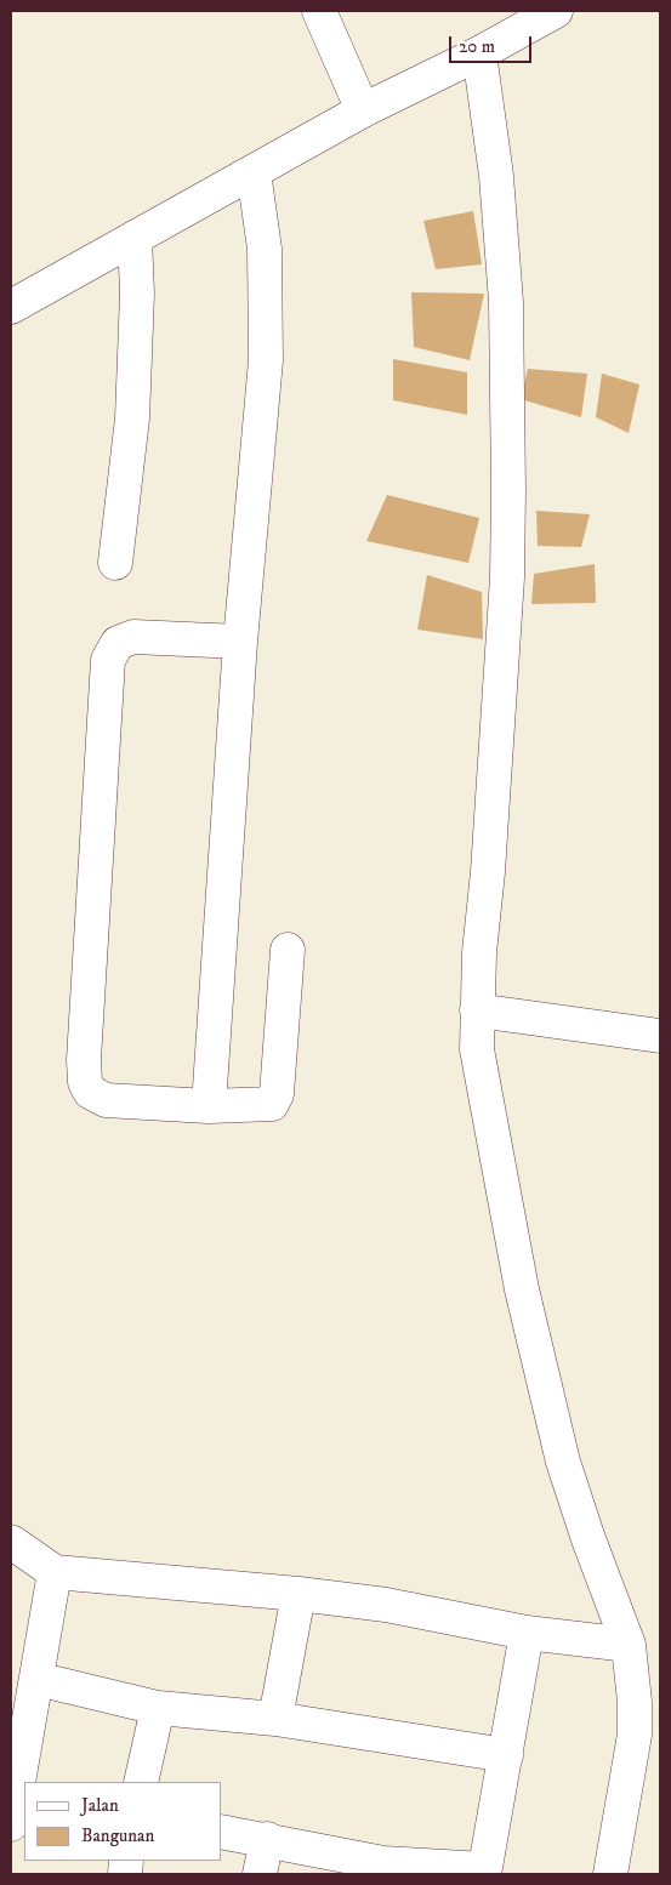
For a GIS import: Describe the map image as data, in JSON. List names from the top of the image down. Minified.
{"legend":["Jalan","Bangunan"],"scale_bar":"20 m"}
